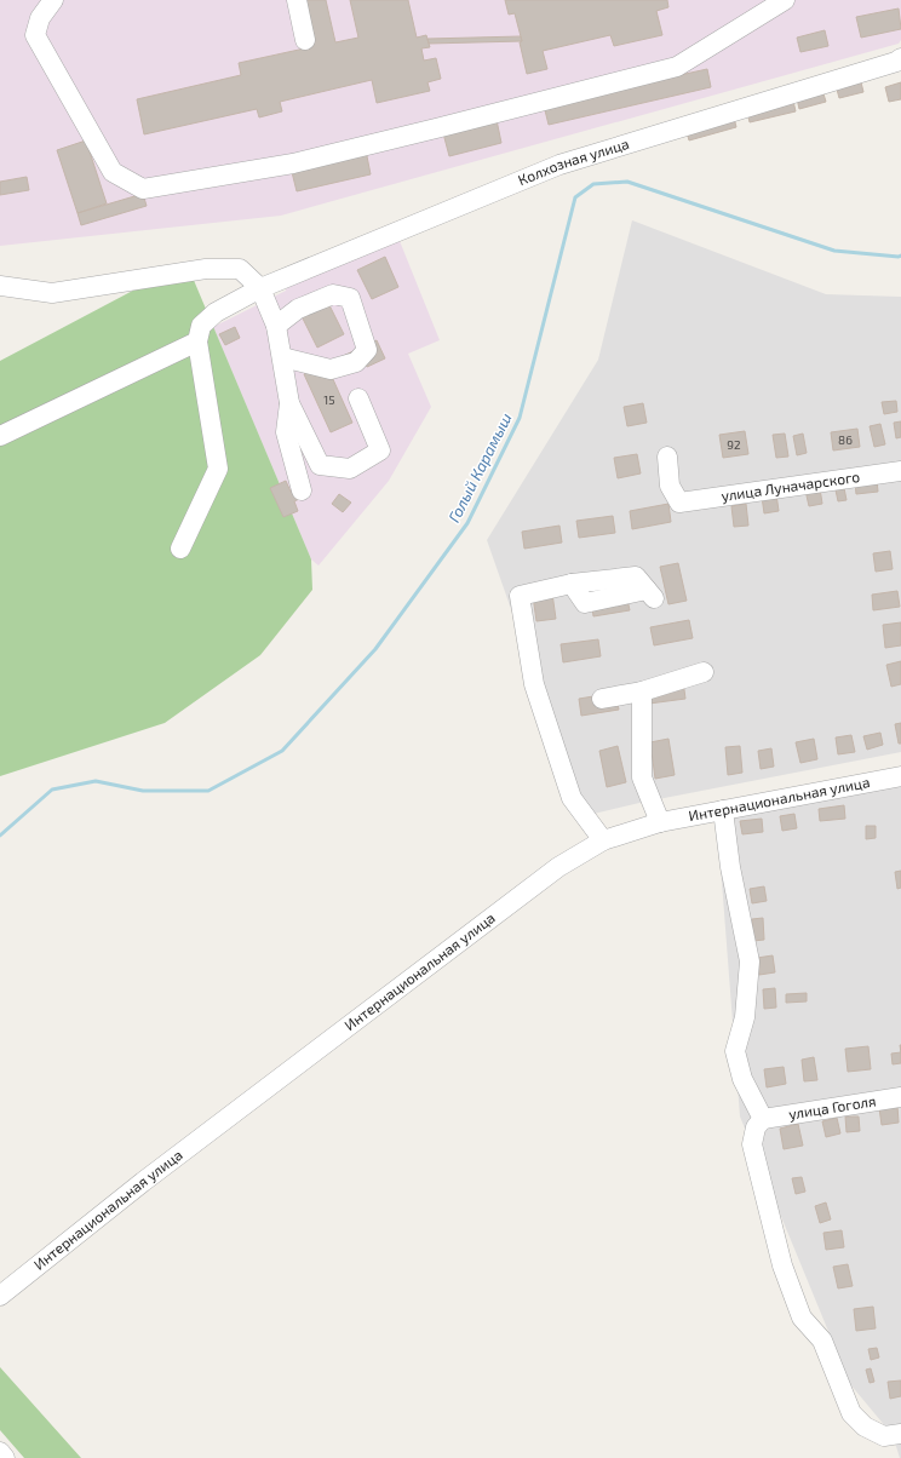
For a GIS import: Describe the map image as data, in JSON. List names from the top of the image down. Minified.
{"streets":{"street":["Колхозная улица","улица Луначарского","Интернациональная улица","улица Гоголя"]},"water":["Голый Карамыш"],"house_numbers":["15","86","92"]}
